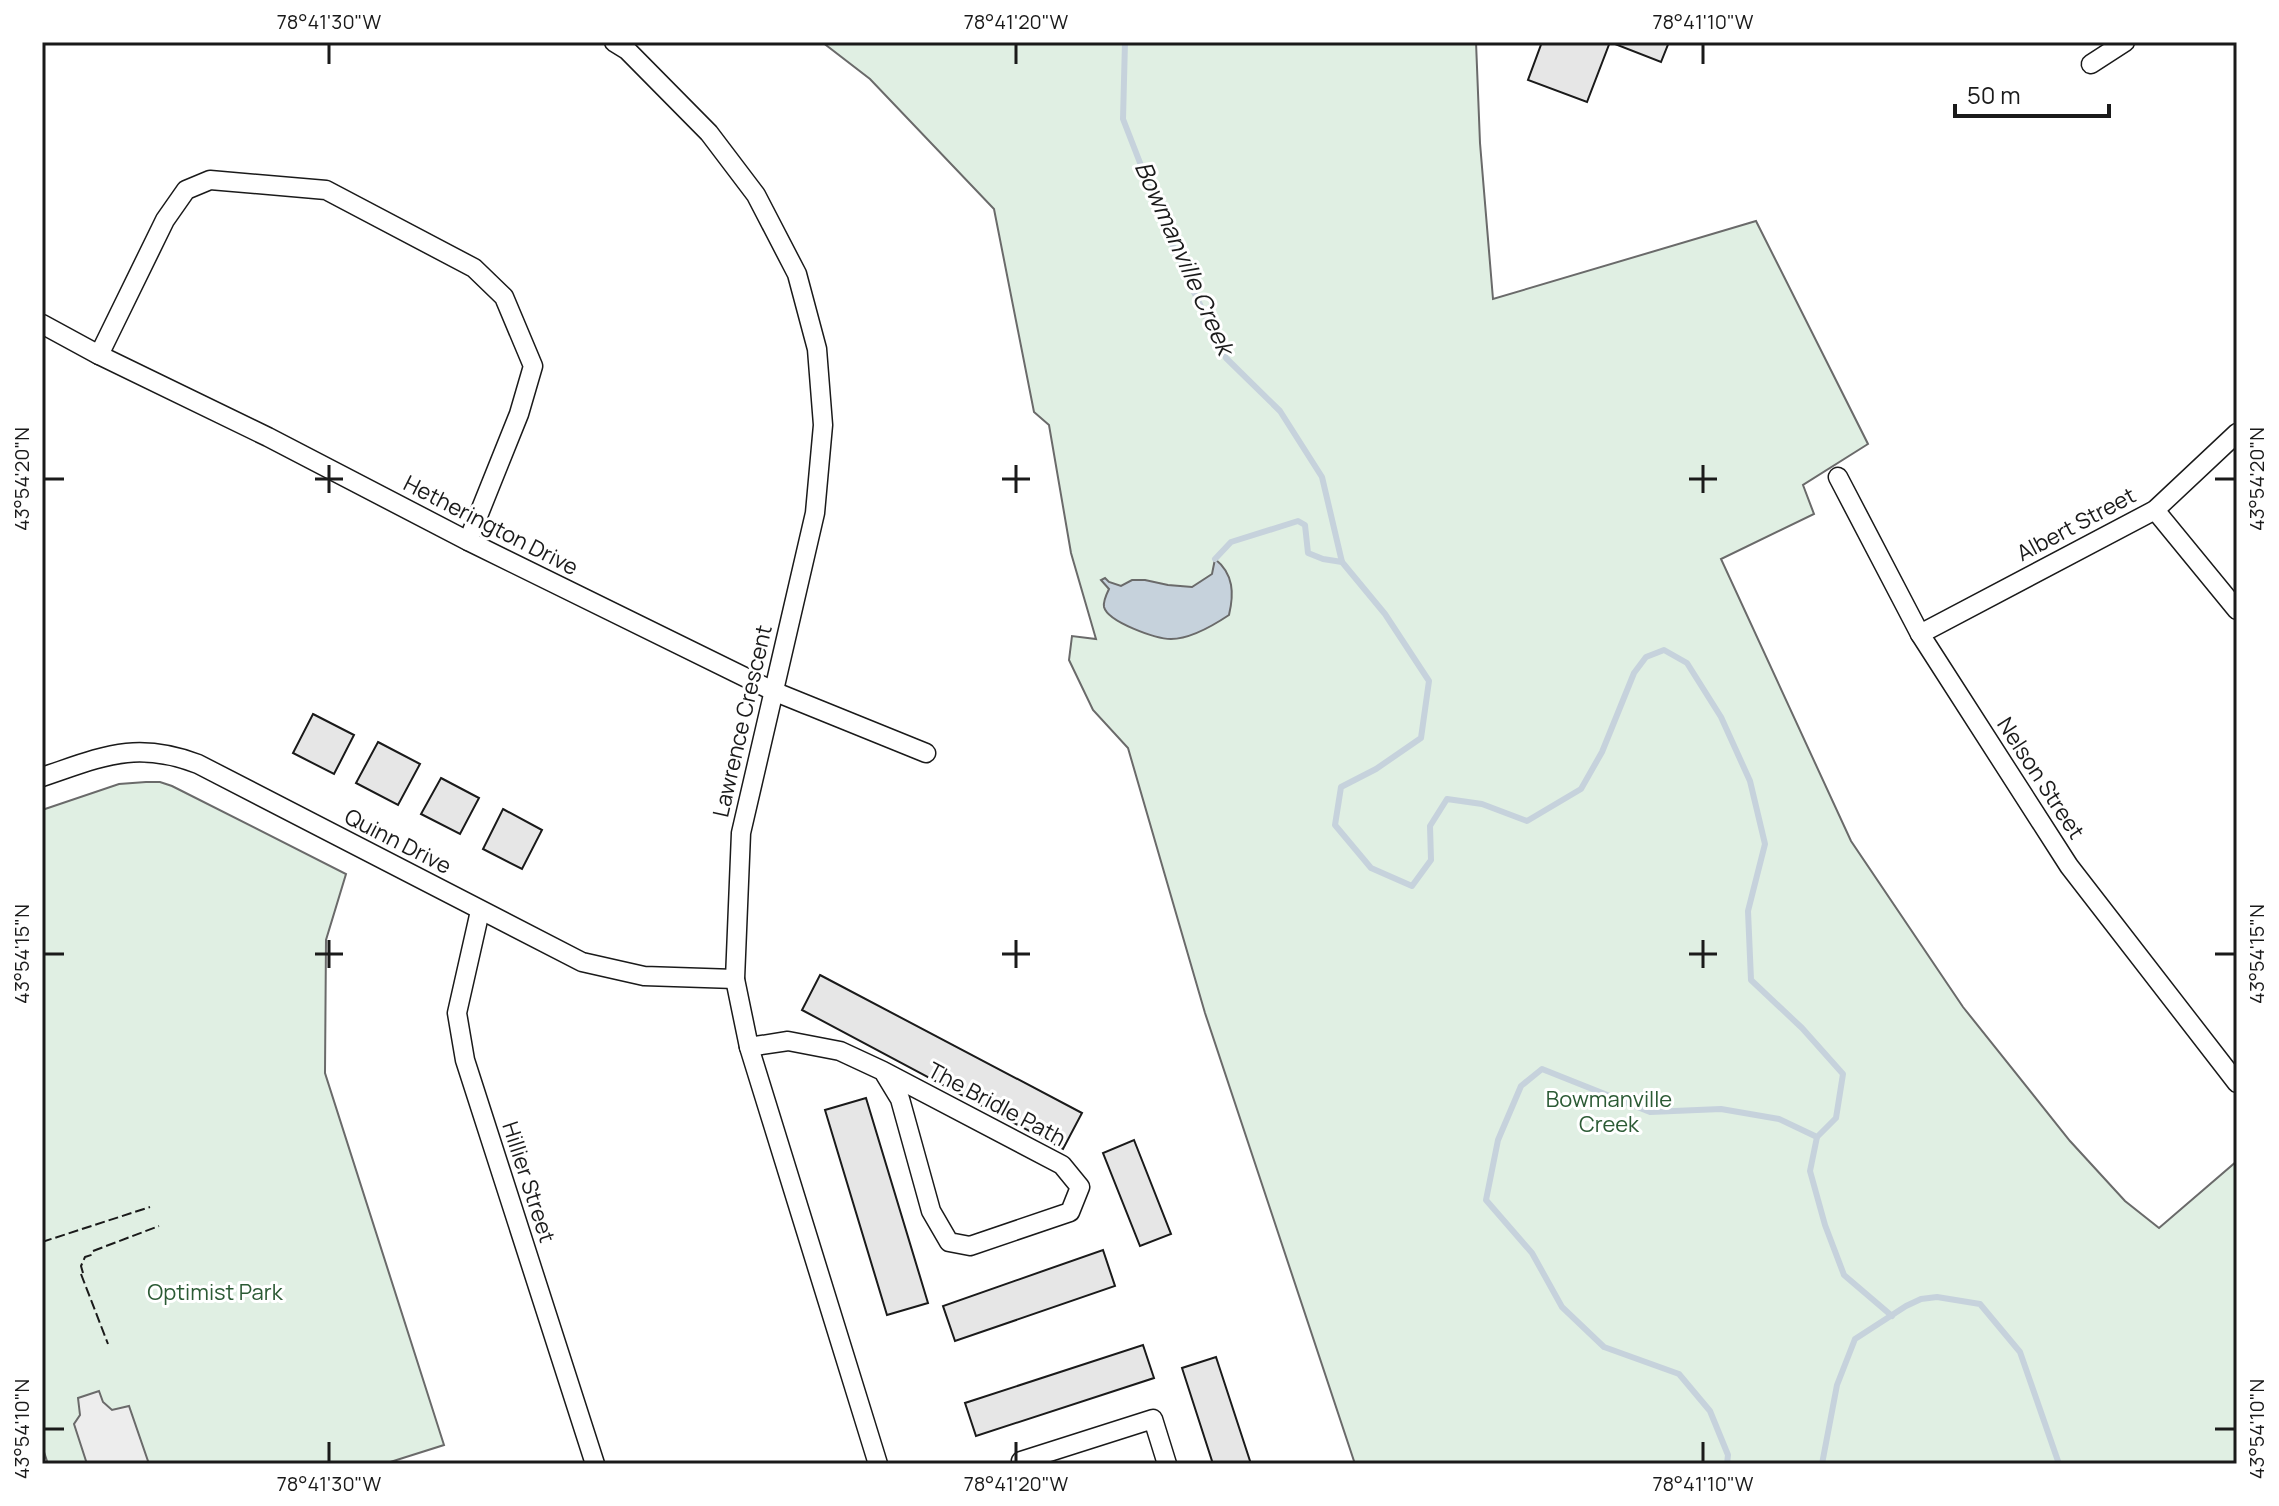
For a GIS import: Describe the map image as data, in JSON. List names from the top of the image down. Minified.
{"streets":{"street":["Albert Street","Hetherington Drive","Lawrence Crescent","Nelson Street","Quinn Drive","The Bridle Path","Hillier Street"]},"crossings":[["Albert Street","Nelson Street"],["Hetherington Drive","Lawrence Crescent"],["Lawrence Crescent","Quinn Drive"],["Lawrence Crescent","The Bridle Path"],["Quinn Drive","Hillier Street"]],"water":["Bowmanville Creek"],"parks":["Bowmanville Creek","Optimist Park"],"scale_bar":"50 m","coordinates":["78°41'30\"W","78°41'20\"W","78°41'10\"W","43°54'20\"N","43°54'15\"N","43°54'10\"N"]}
